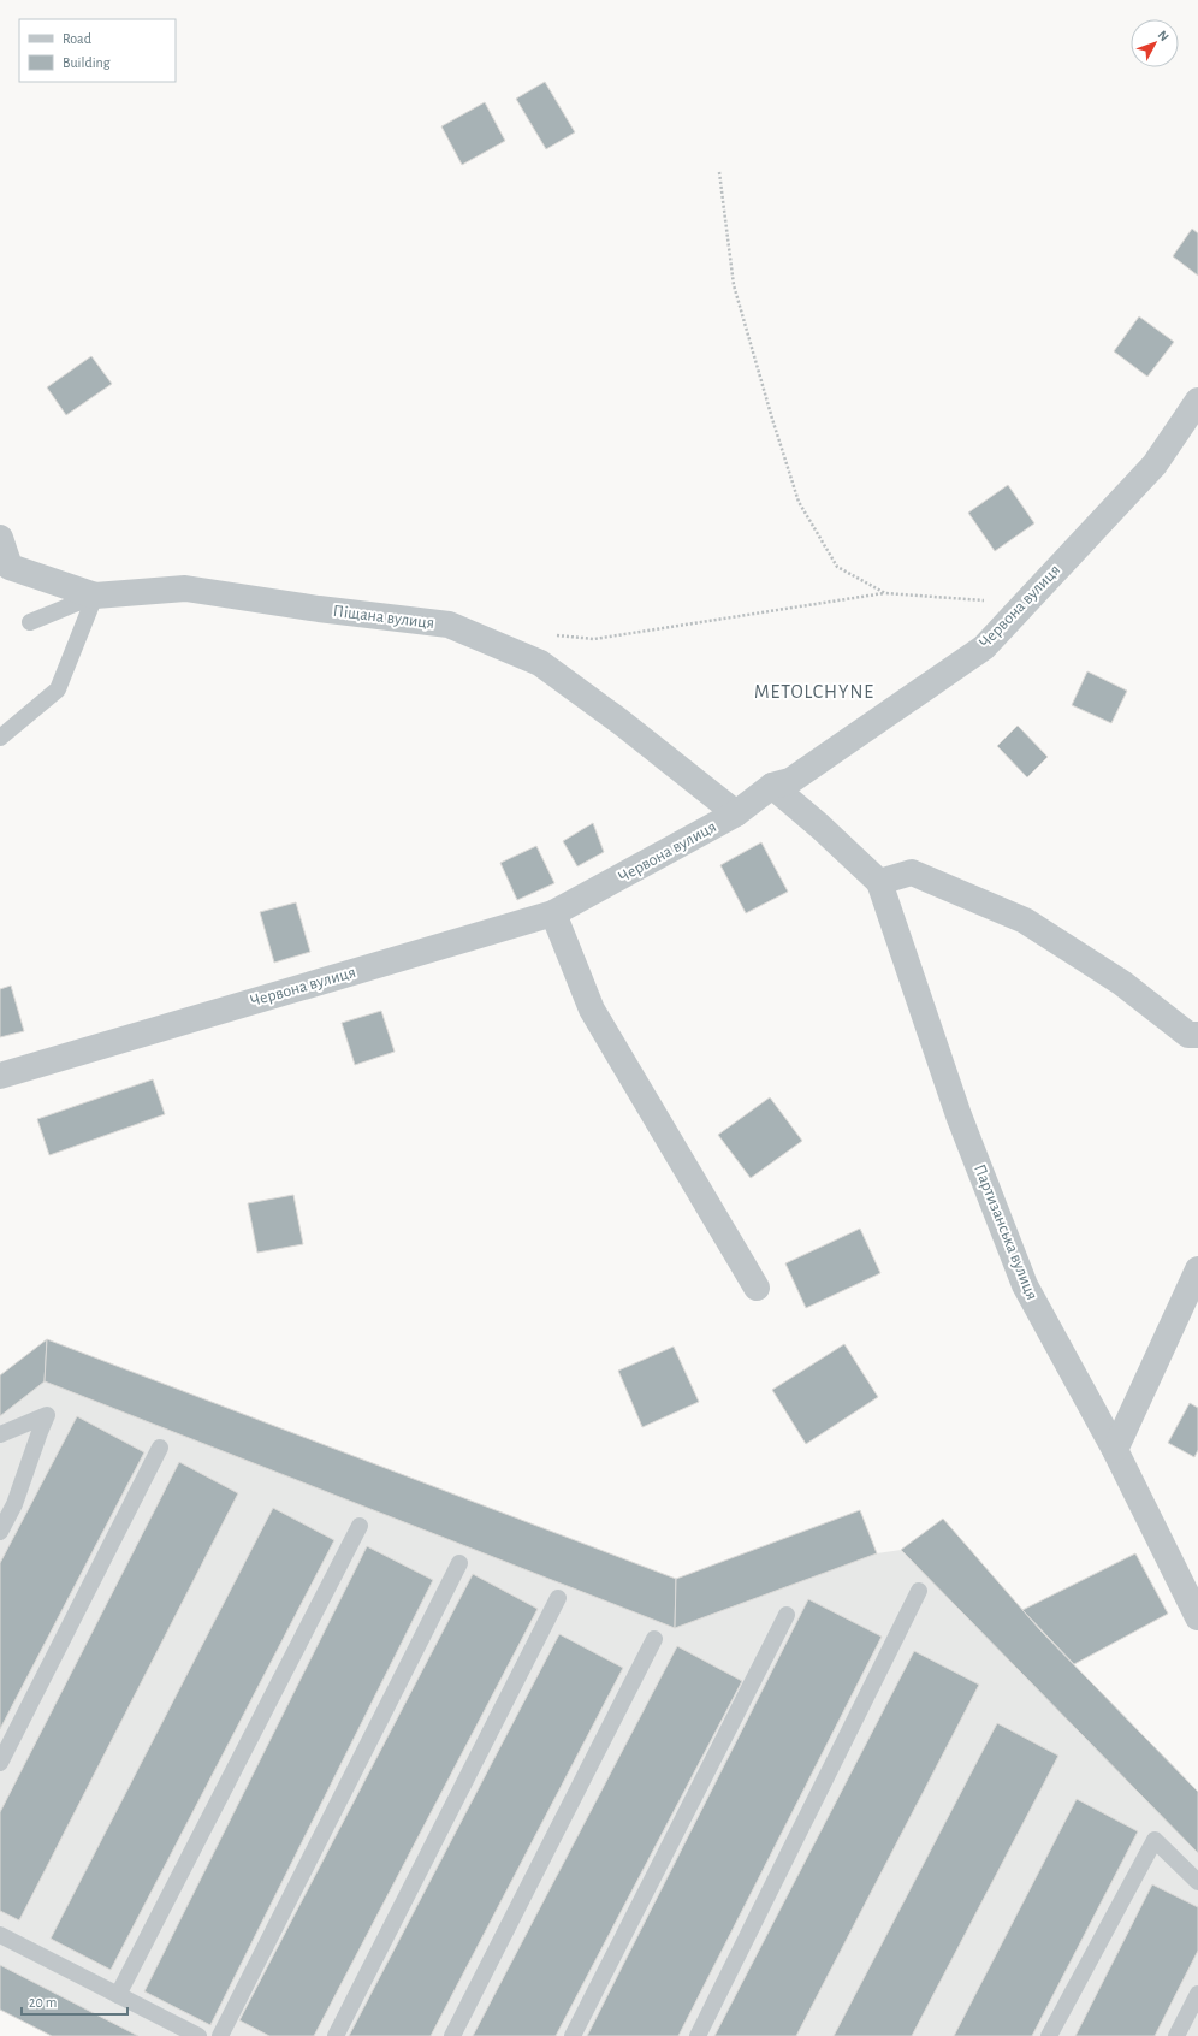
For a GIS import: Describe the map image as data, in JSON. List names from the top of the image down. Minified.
{"streets":{"street":["Червона вулиця","Піщана вулиця","Партизанська вулиця"]},"crossings":[["Червона вулиця","Піщана вулиця"]],"districts":["METOLCHYNE"],"legend":["Road","Building"],"scale_bar":"20 m","north":"top right"}
